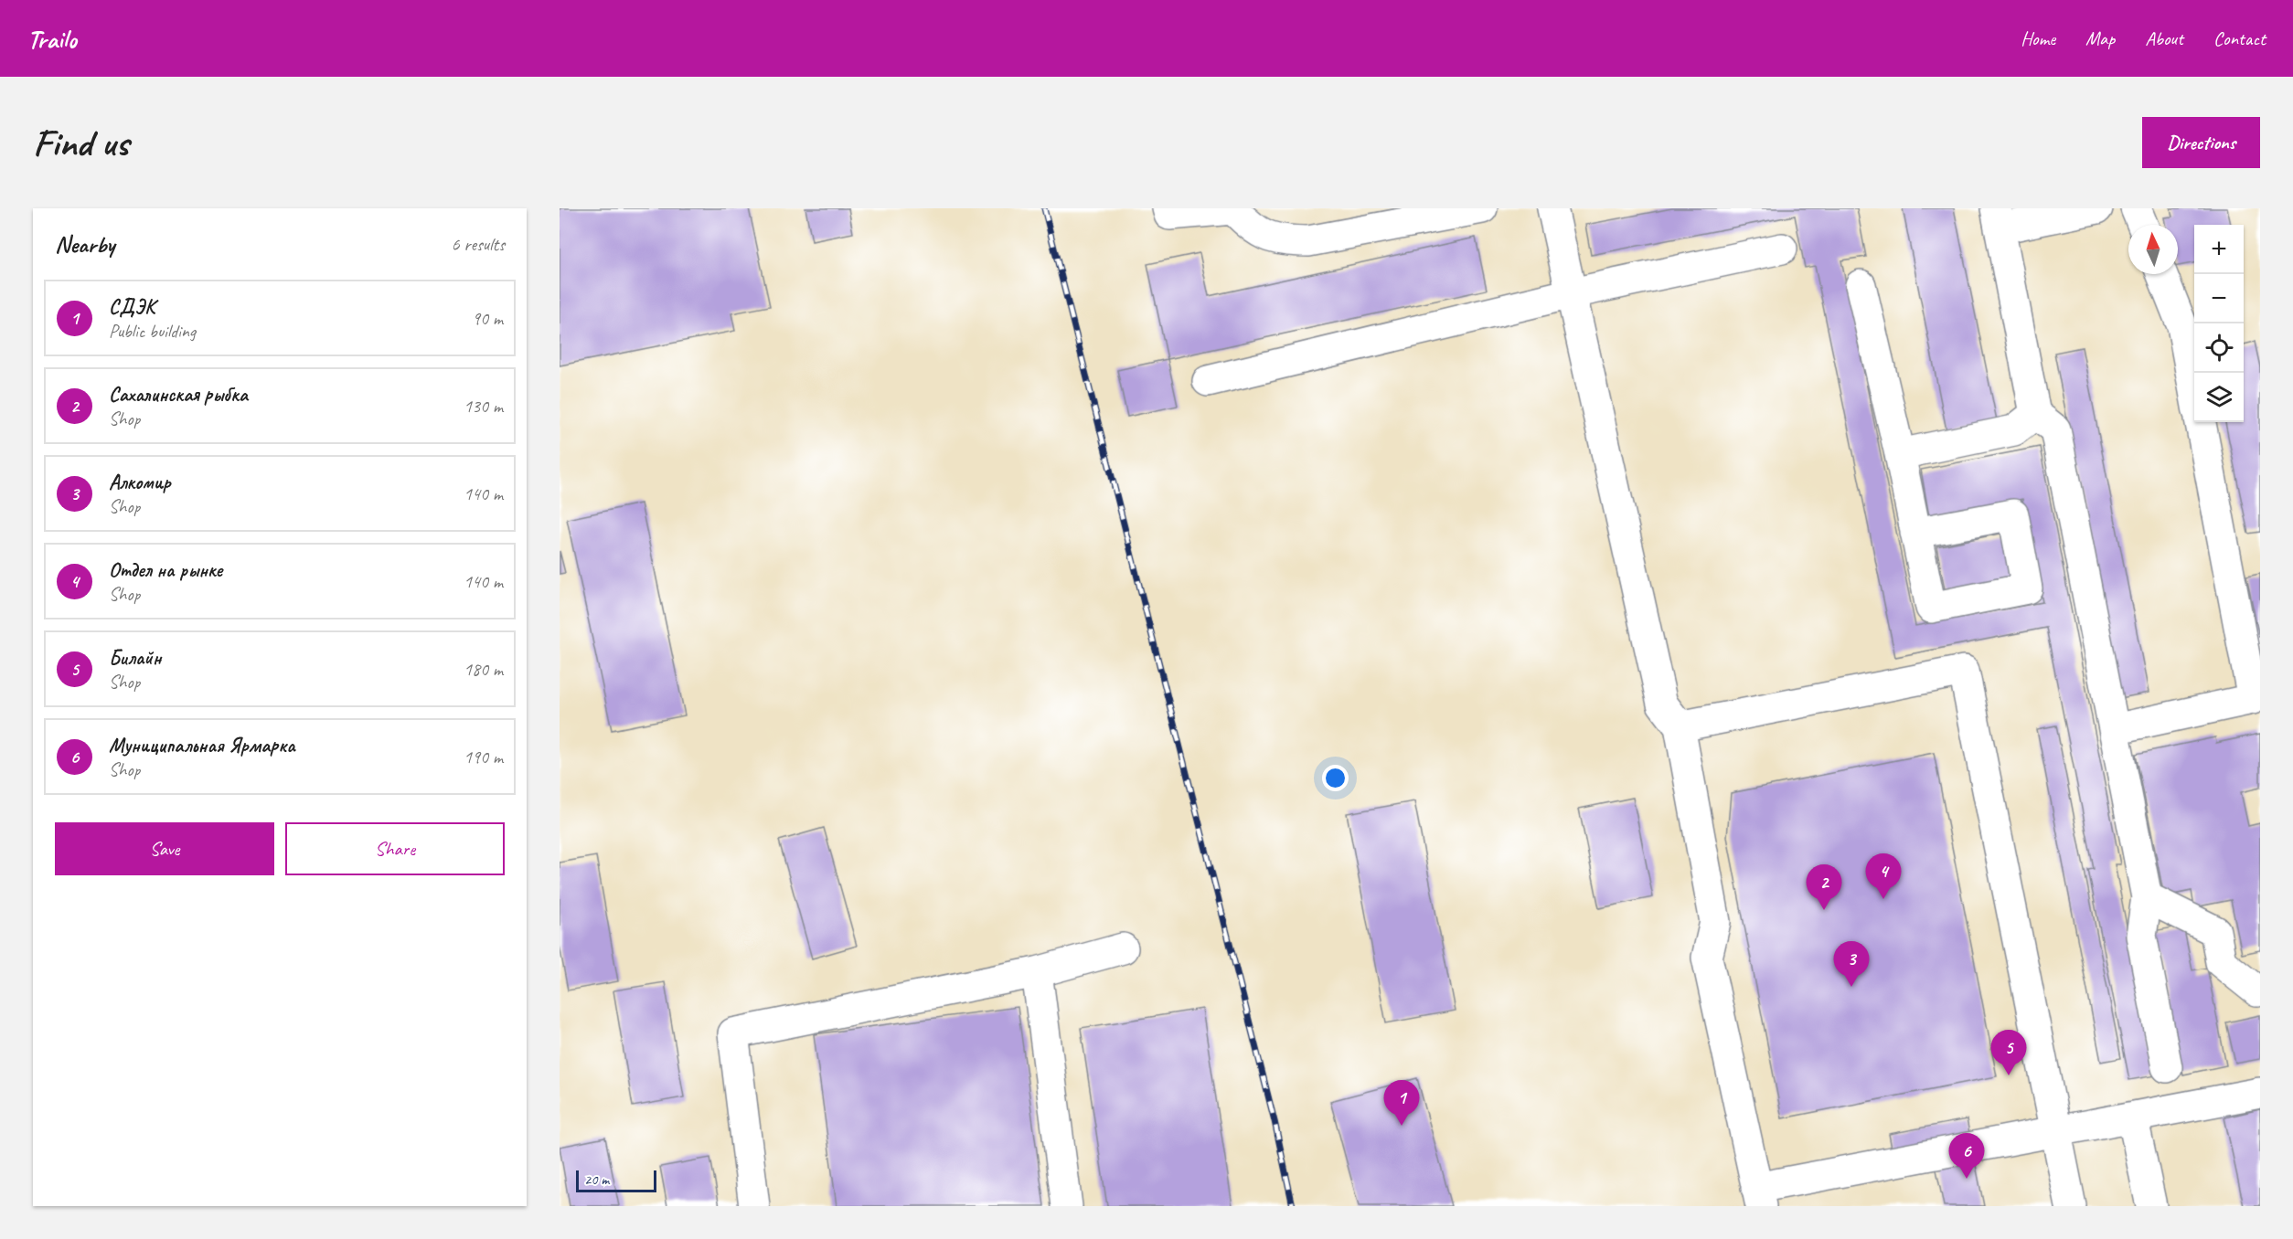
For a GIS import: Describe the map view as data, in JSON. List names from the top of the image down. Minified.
{"scale_bar":"20 m","north":"top","page":{"header":"Trailo","nav":["Home","Map","About","Contact"],"buttons":["Directions",["Save","Share"]],"title":"Find us","heading":["Nearby","6 results"],"map_buttons":["+","−"],"list":[{"mark":"1","name":"СДЭК","note":"Public building","value":"90 m"},{"mark":"2","name":"Сахалинская рыбка","note":"Shop","value":"130 m"},{"mark":"3","name":"Алкомир","note":"Shop","value":"140 m"},{"mark":"4","name":"Отдел на рынке","note":"Shop","value":"140 m"},{"mark":"5","name":"Билайн","note":"Shop","value":"180 m"},{"mark":"6","name":"Муниципальная Ярмарка","note":"Shop","value":"190 m"}],"pins":["4","2","3","5","1","6"],"scale":"20 m"}}
